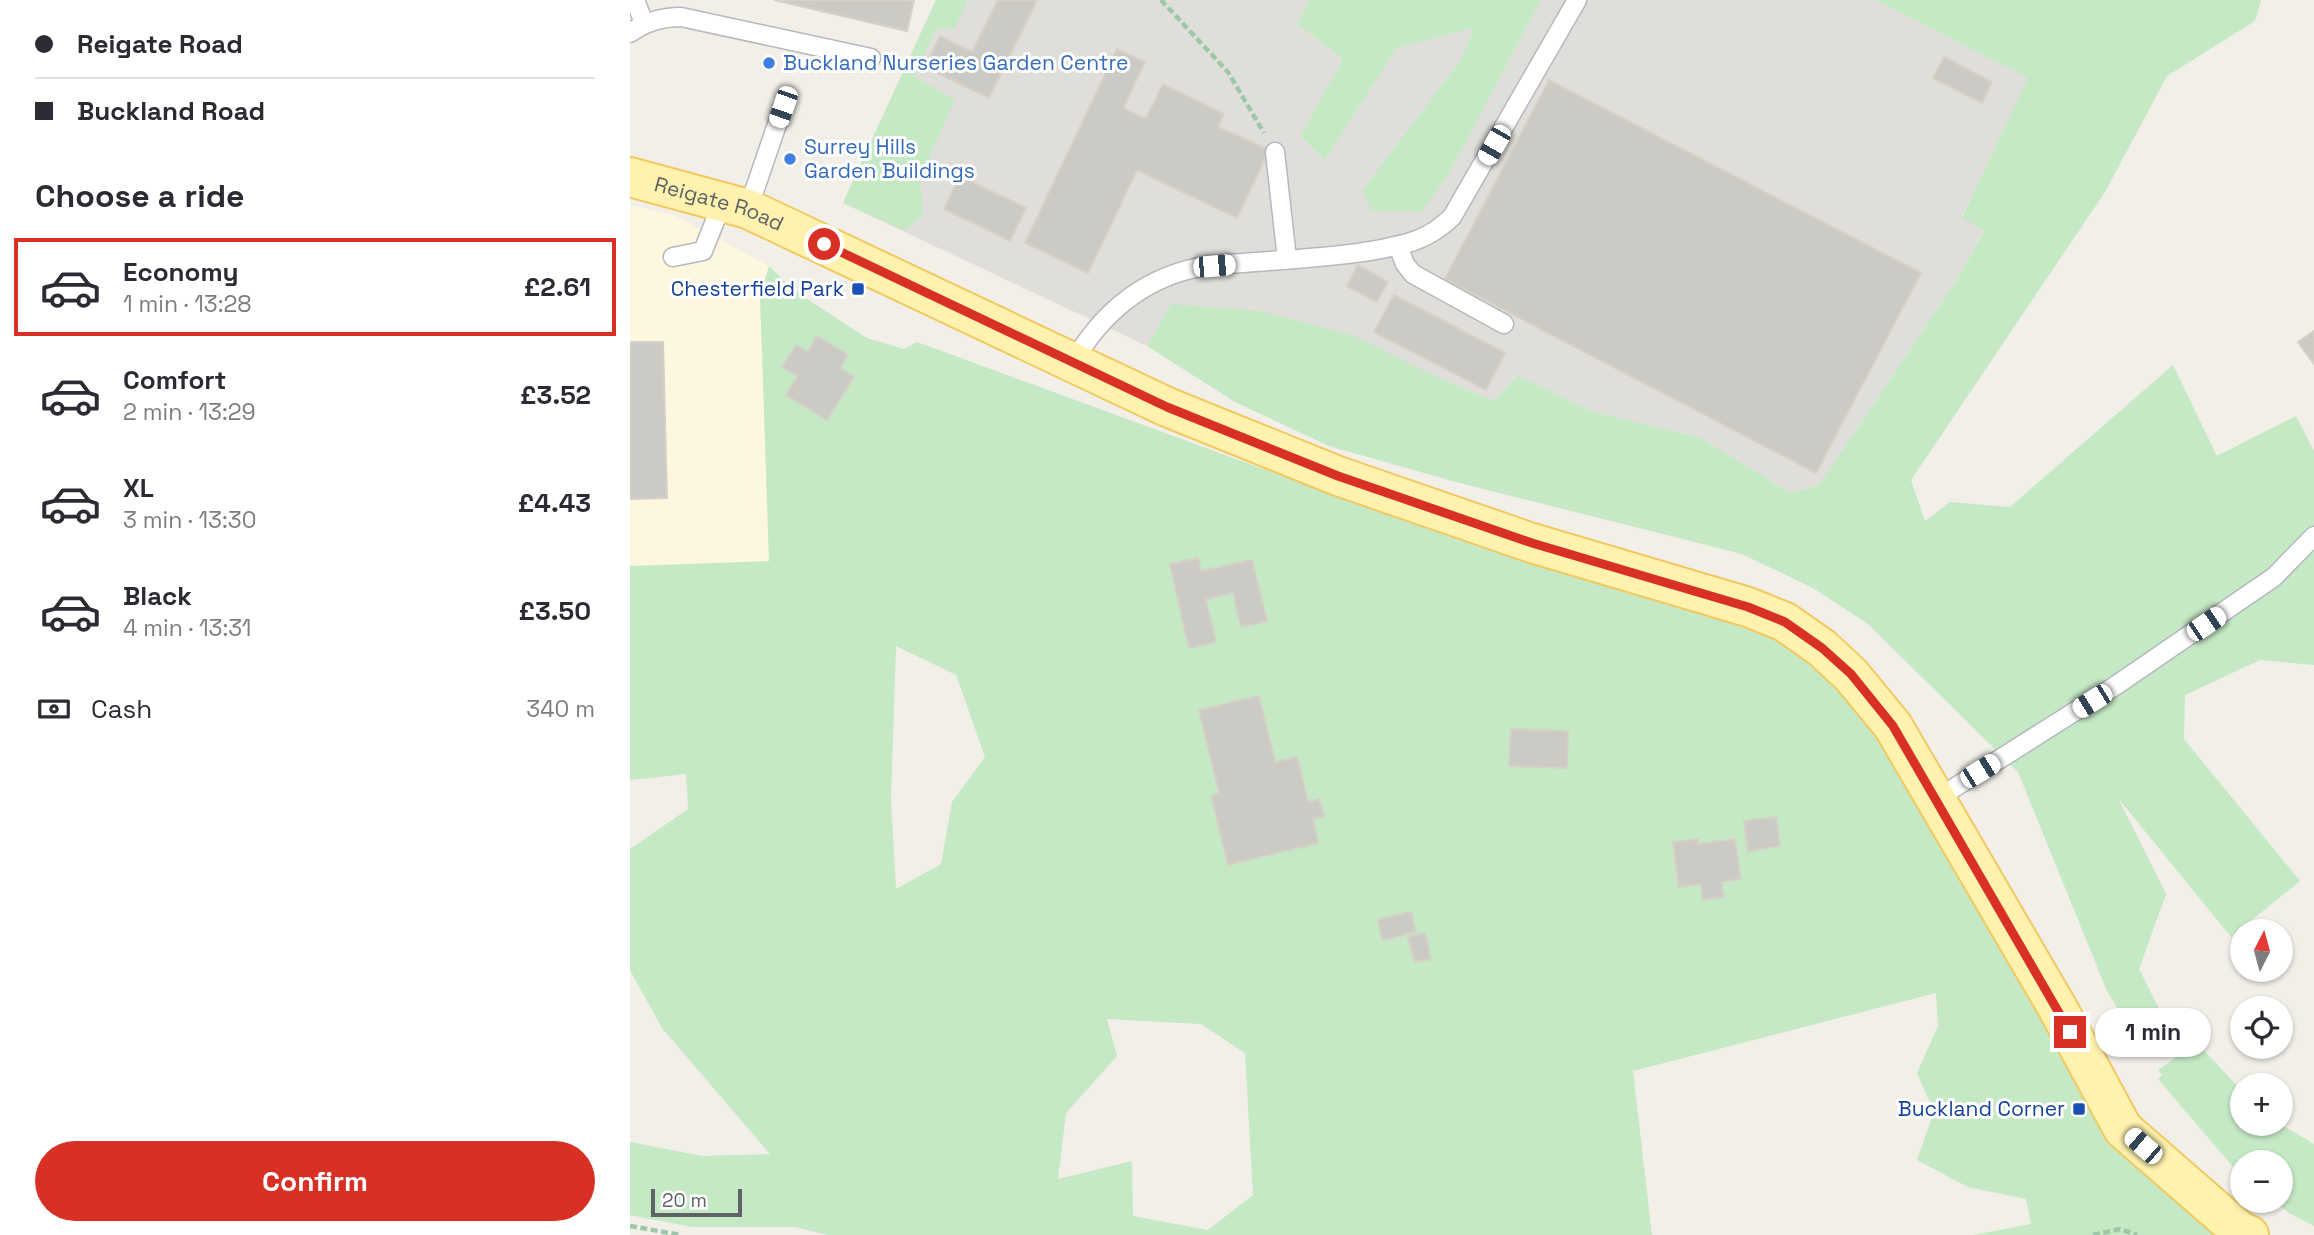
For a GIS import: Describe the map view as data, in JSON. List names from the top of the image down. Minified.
{"streets":{"main road":["Reigate Road"]},"places":{"other":["Buckland Nurseries Garden Centre","Surrey Hills Garden Buildings"],"transit":["Chesterfield Park","Buckland Corner"]},"scale_bar":"20 m","north":"top","page":{"banner":["Reigate Road","Buckland Road"],"heading":"Choose a ride","list":[{"name":"Economy","note":"1 min · 13:28","value":"£2.61"},{"name":"Comfort","note":"2 min · 13:29","value":"£3.52"},{"name":"XL","note":"3 min · 13:30","value":"£4.43"},{"name":"Black","note":"4 min · 13:31","value":"£3.50"}],"pay":["Cash","340 m"],"map_buttons":["+","−"],"bubble":"1 min","buttons":"Confirm","scale":"20 m"}}
